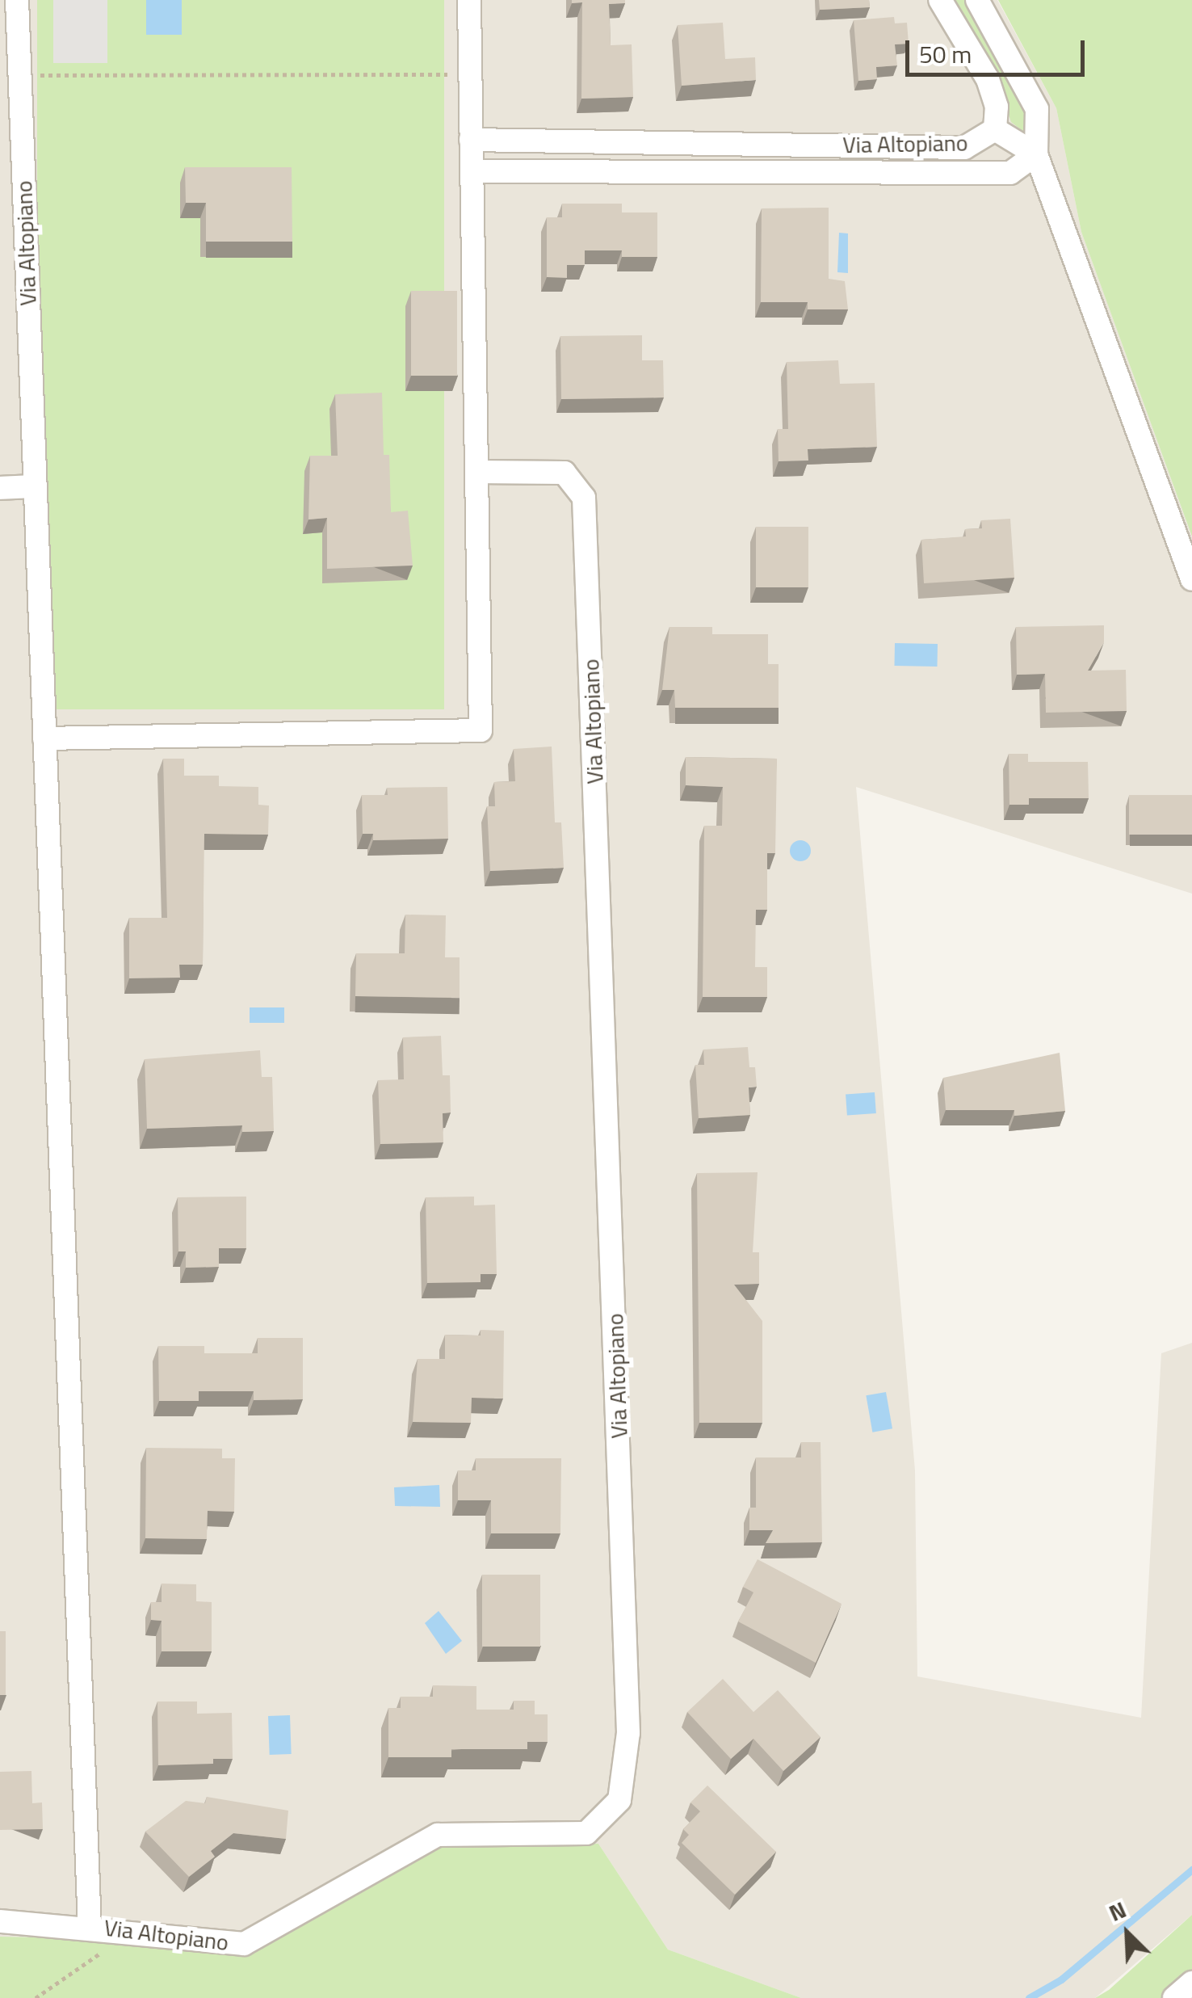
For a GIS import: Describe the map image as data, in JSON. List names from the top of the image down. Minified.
{"streets":{"street":["Via Altopiano"]},"scale_bar":"50 m","north":"top left"}
